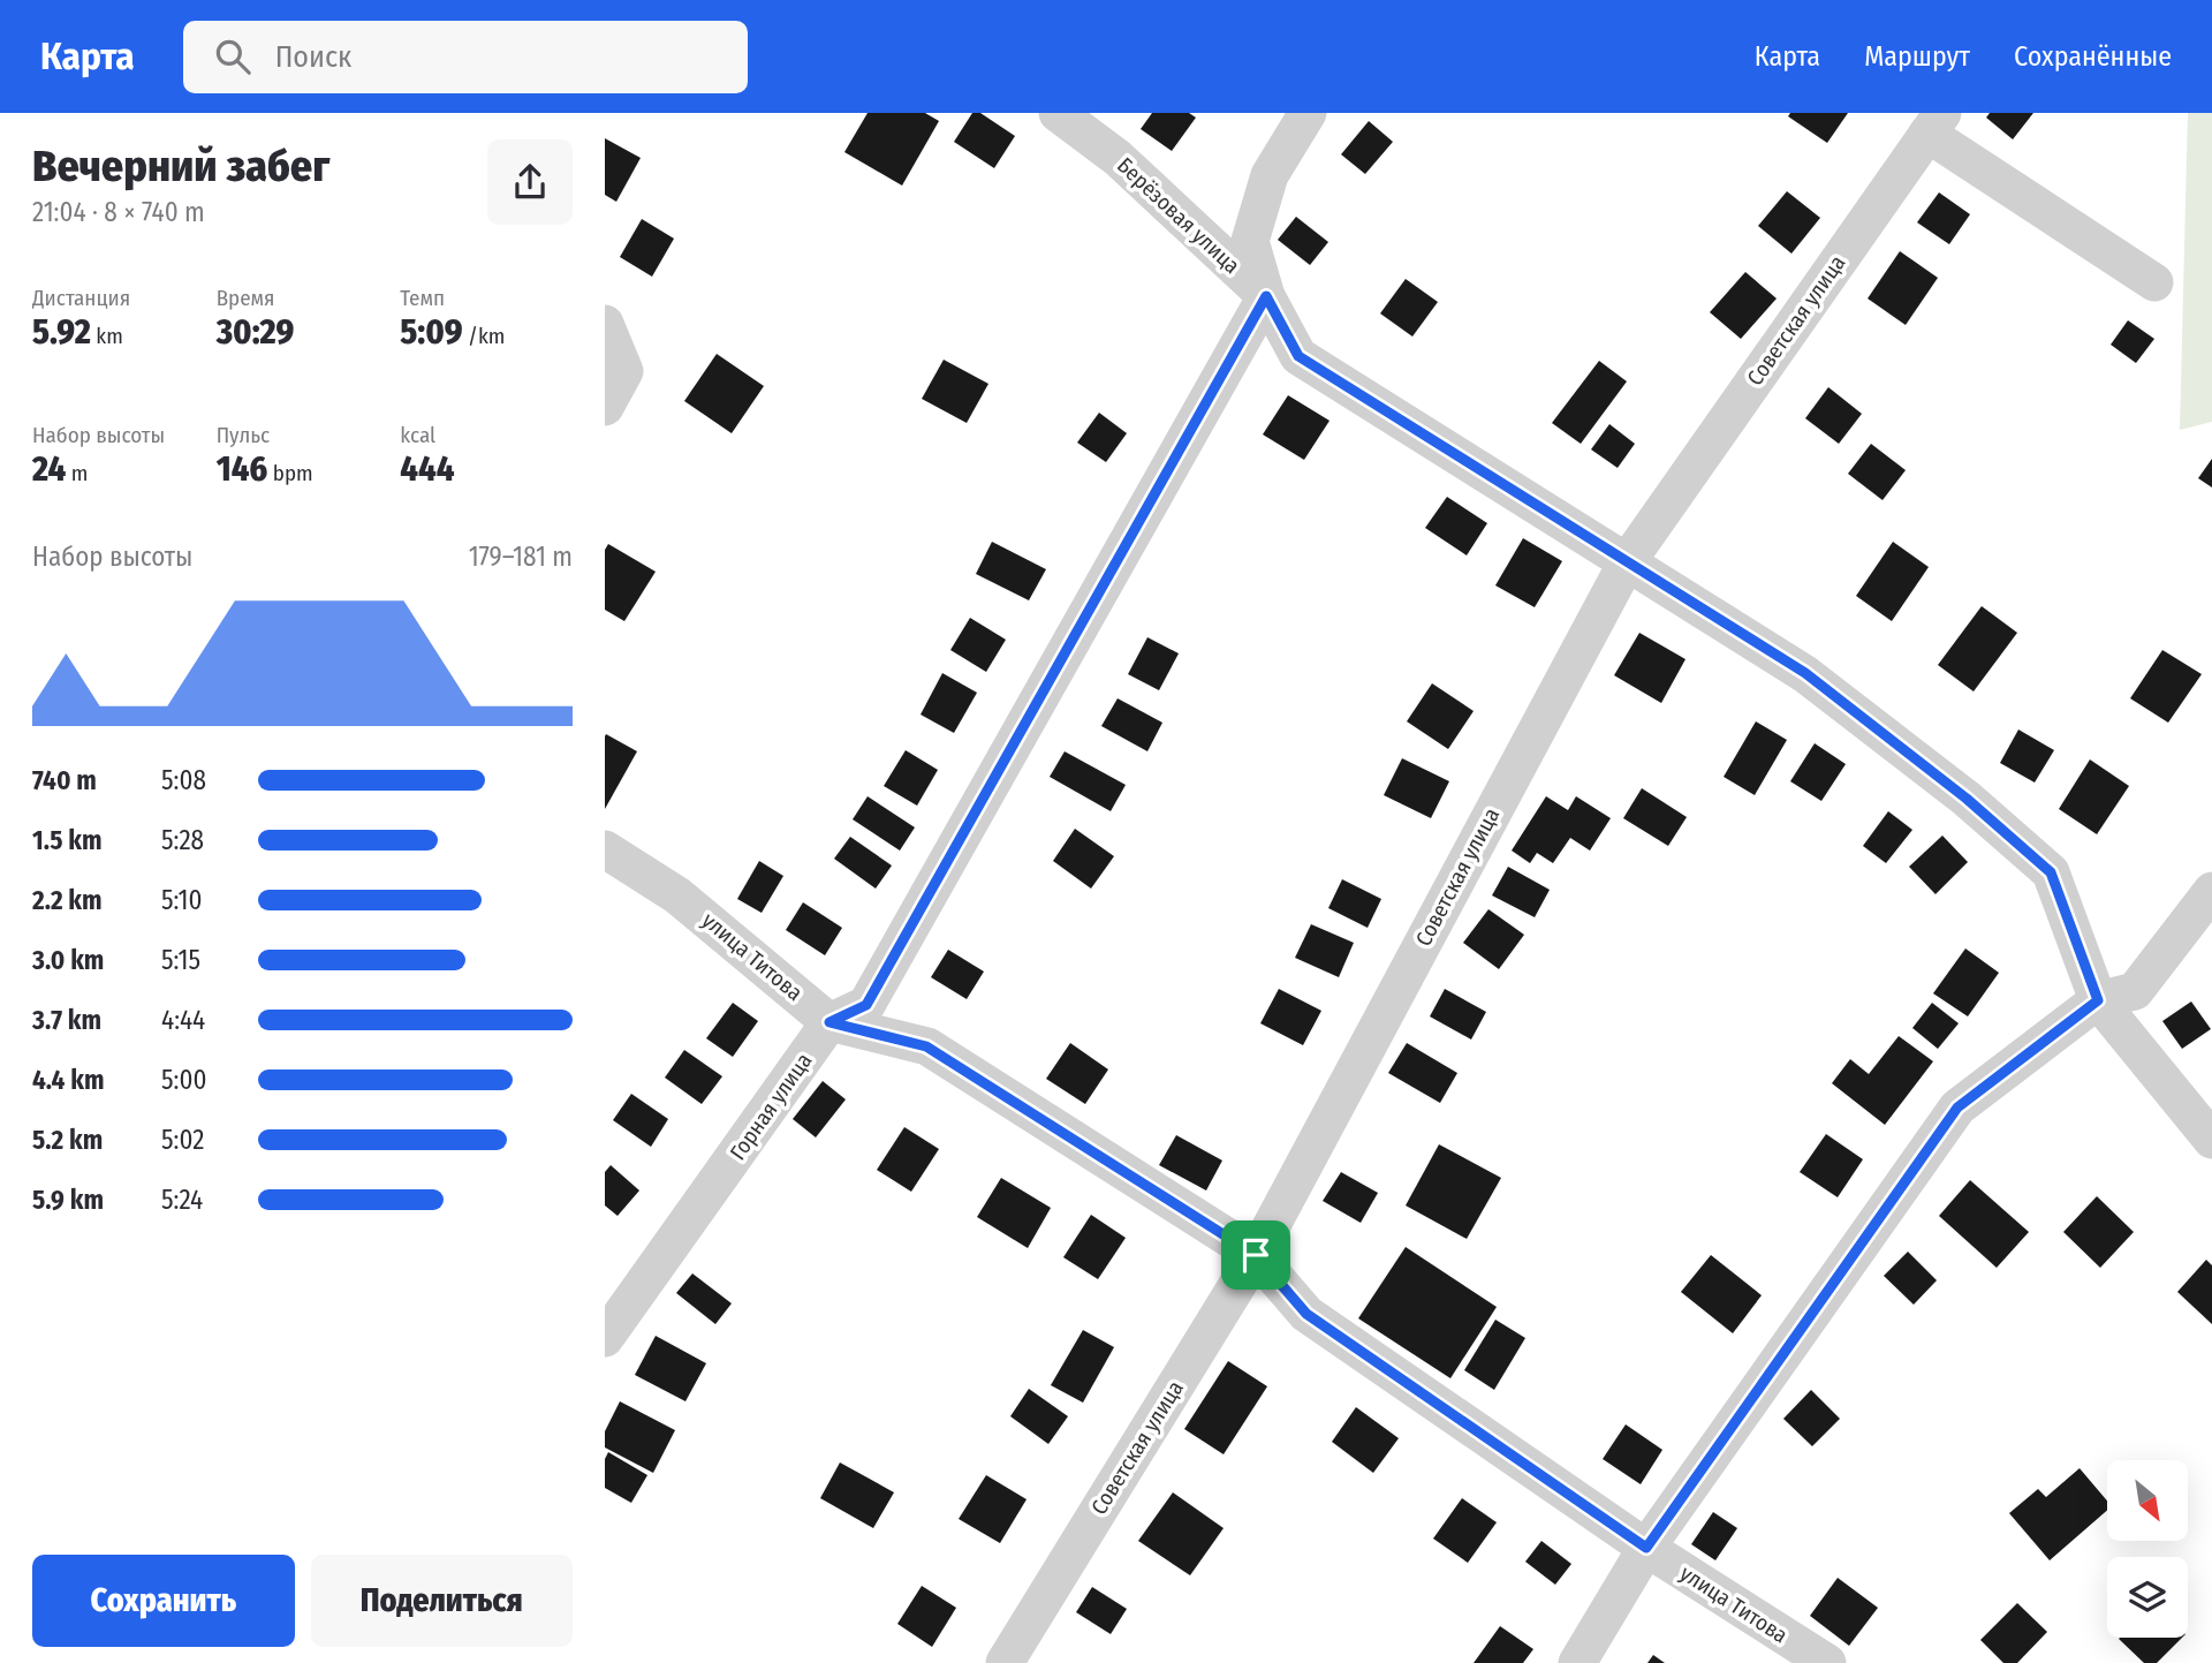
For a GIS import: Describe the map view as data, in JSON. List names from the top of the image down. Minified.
{"streets":{"street":["Берёзовая улица","Советская улица","улица Титова","Горная улица"]},"crossings":[["Берёзовая улица","Советская улица"],["Берёзовая улица","Горная улица"],["Советская улица","улица Титова"],["улица Титова","Горная улица"]],"north":"bottom right","page":{"header":"Карта","search":"Поиск","nav":["Карта","Маршрут","Сохранённые"],"heading":["Вечерний забег","21:04 · 8 × 740 m"],"stats":[["Дистанция","5.92 km"],["Время","30:29"],["Темп","5:09 /km"],["Набор высоты","24 m"],["Пульс","146 bpm"],["kcal","444"]],"chart":["Набор высоты","179–181 m"],"list":[{"name":"740 m","note":"5:08"},{"name":"1.5 km","note":"5:28"},{"name":"2.2 km","note":"5:10"},{"name":"3.0 km","note":"5:15"},{"name":"3.7 km","note":"4:44"},{"name":"4.4 km","note":"5:00"},{"name":"5.2 km","note":"5:02"},{"name":"5.9 km","note":"5:24"}],"buttons":["Сохранить","Поделиться"]}}
